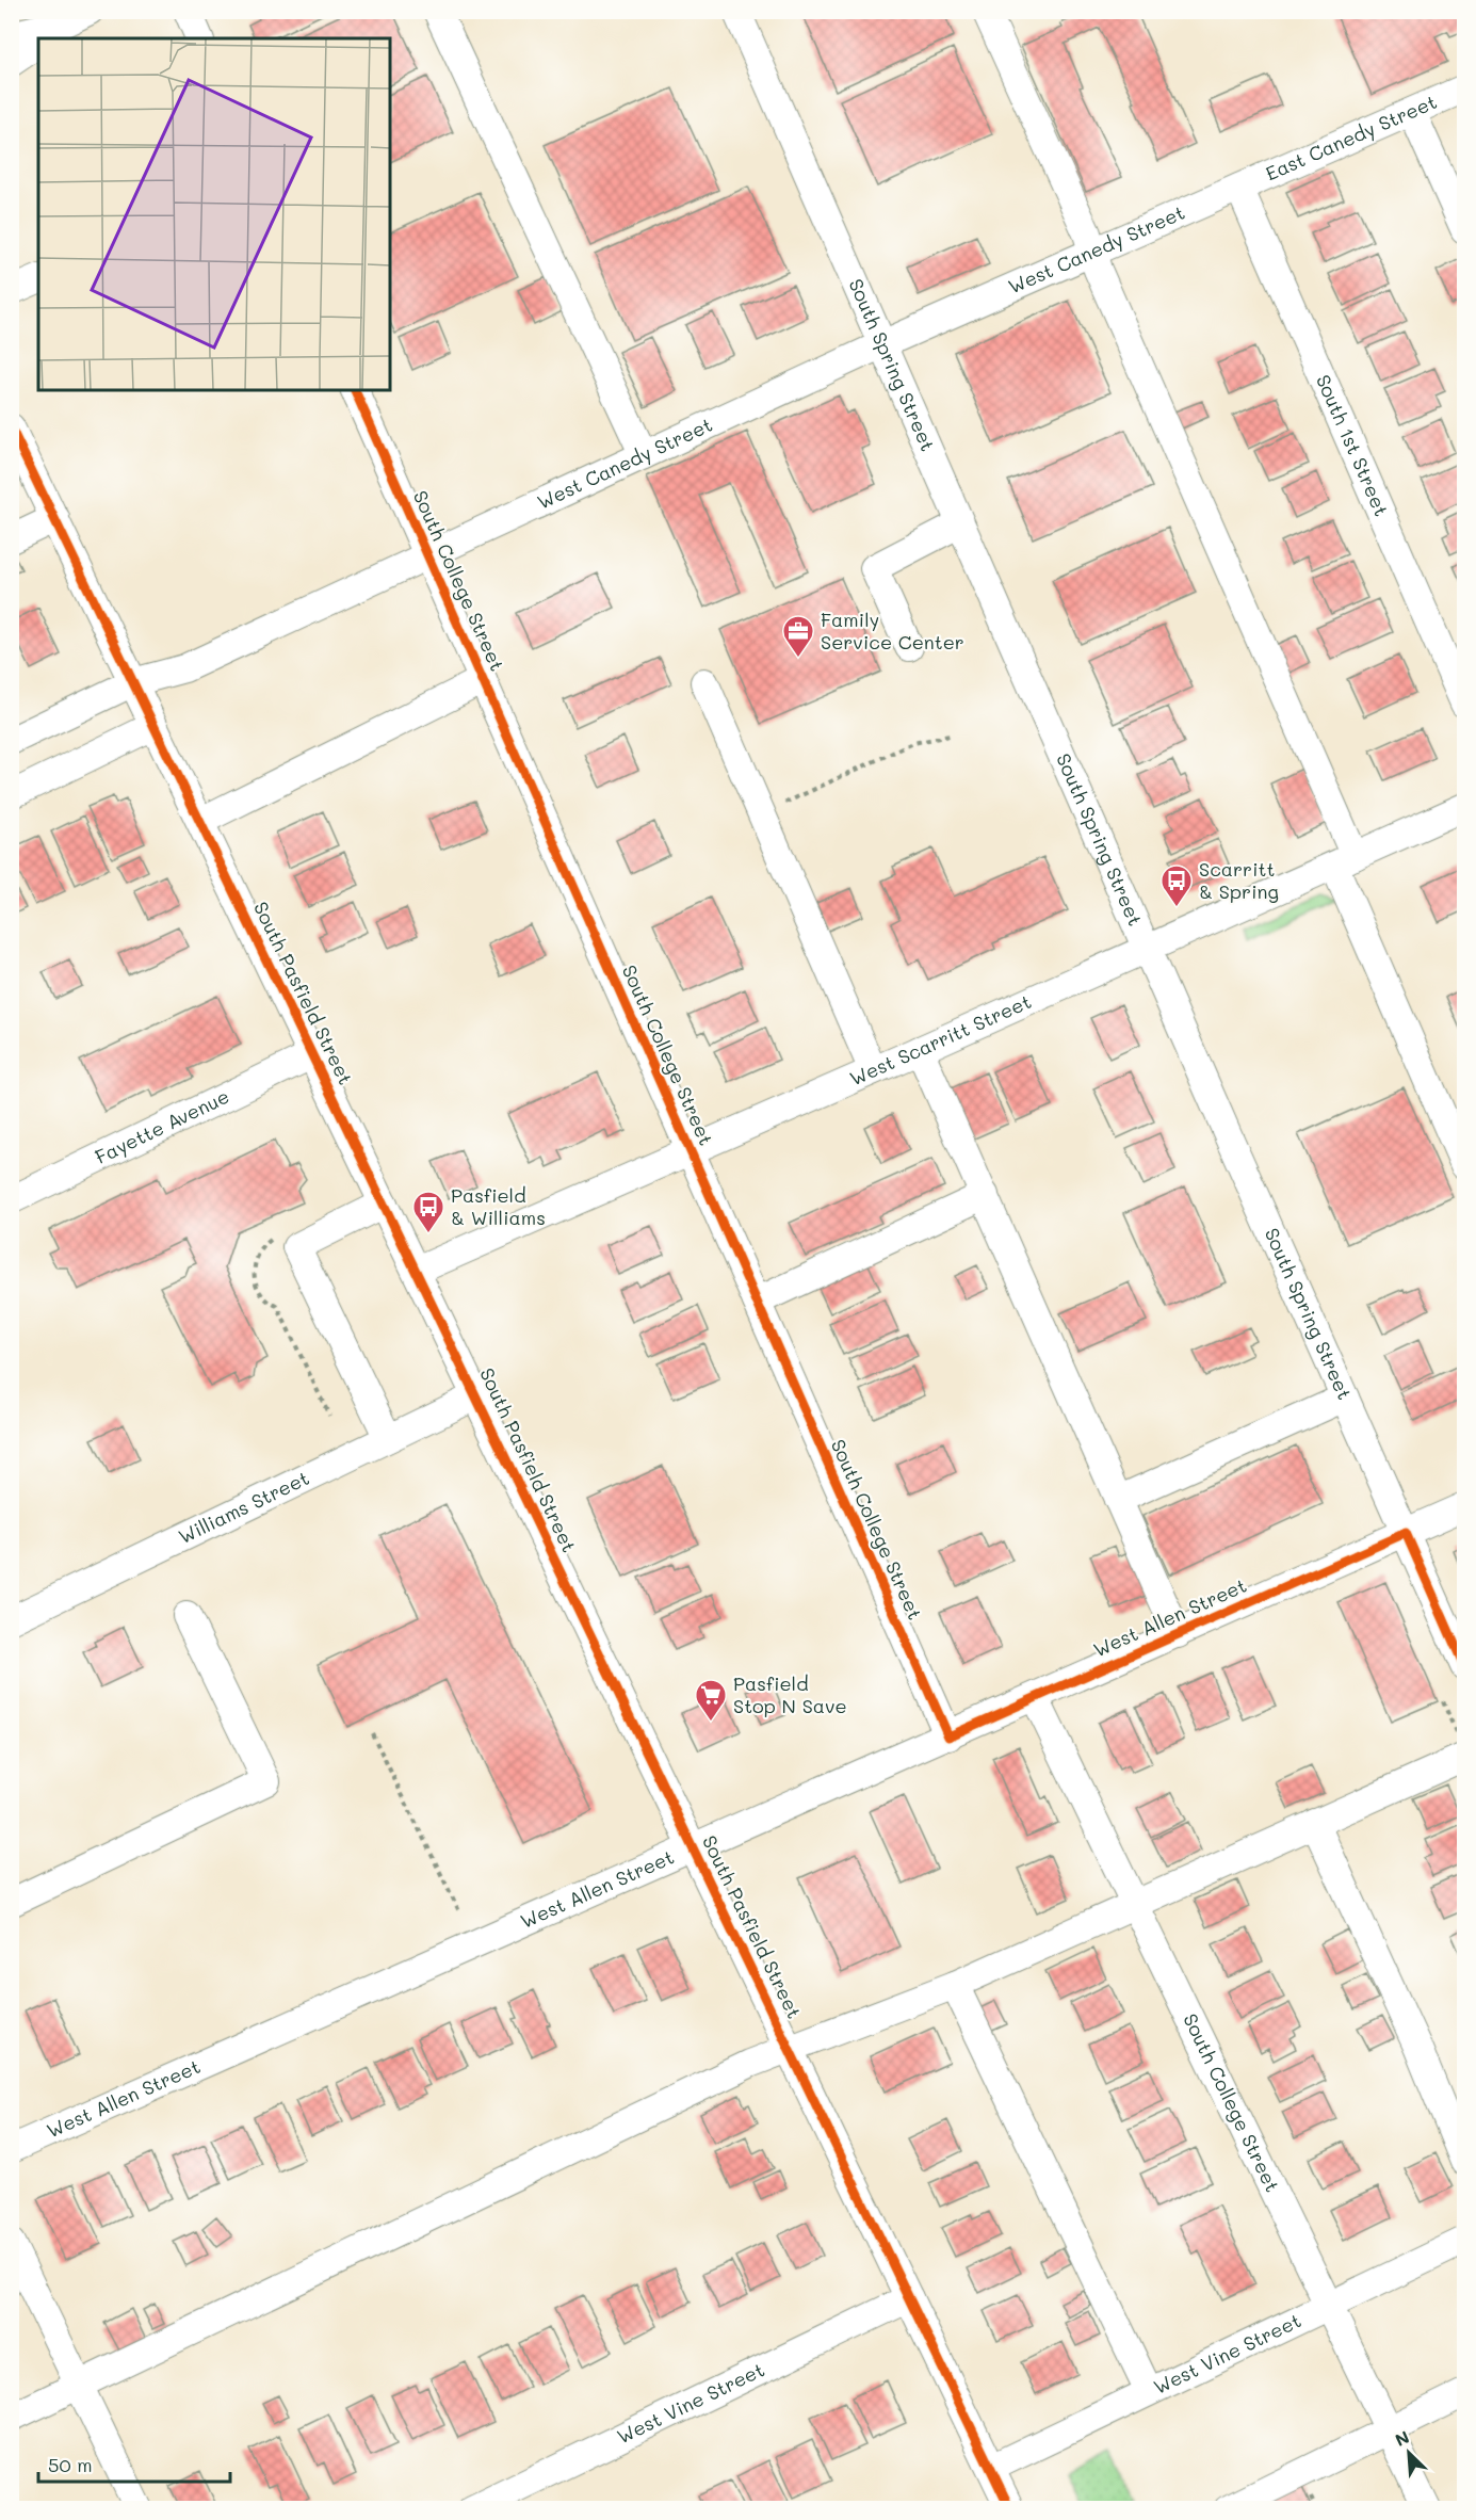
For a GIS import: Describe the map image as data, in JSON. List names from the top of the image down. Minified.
{"streets":{"street":["East Canedy Street","West Canedy Street","South Spring Street","South 1st Street","South College Street","South Pasfield Street","West Scarritt Street","Fayette Avenue","Williams Street","West Allen Street","West Vine Street"]},"crossings":[["East Canedy Street","West Canedy Street"],["East Canedy Street","South 1st Street"],["West Canedy Street","South Spring Street"],["West Canedy Street","South 1st Street"],["West Canedy Street","South College Street"],["West Canedy Street","South Pasfield Street"],["South Spring Street","West Scarritt Street"],["South Spring Street","West Allen Street"],["South College Street","West Scarritt Street"],["South College Street","West Allen Street"],["South College Street","West Vine Street"],["South Pasfield Street","West Scarritt Street"],["South Pasfield Street","Fayette Avenue"],["South Pasfield Street","Williams Street"],["South Pasfield Street","West Allen Street"],["South Pasfield Street","West Vine Street"]],"places":{"office":["Family Service Center"],"bus stop":["Scarritt & Spring","Pasfield & Williams"],"supermarket":["Pasfield Stop N Save"]},"scale_bar":"50 m","north":"top left"}
